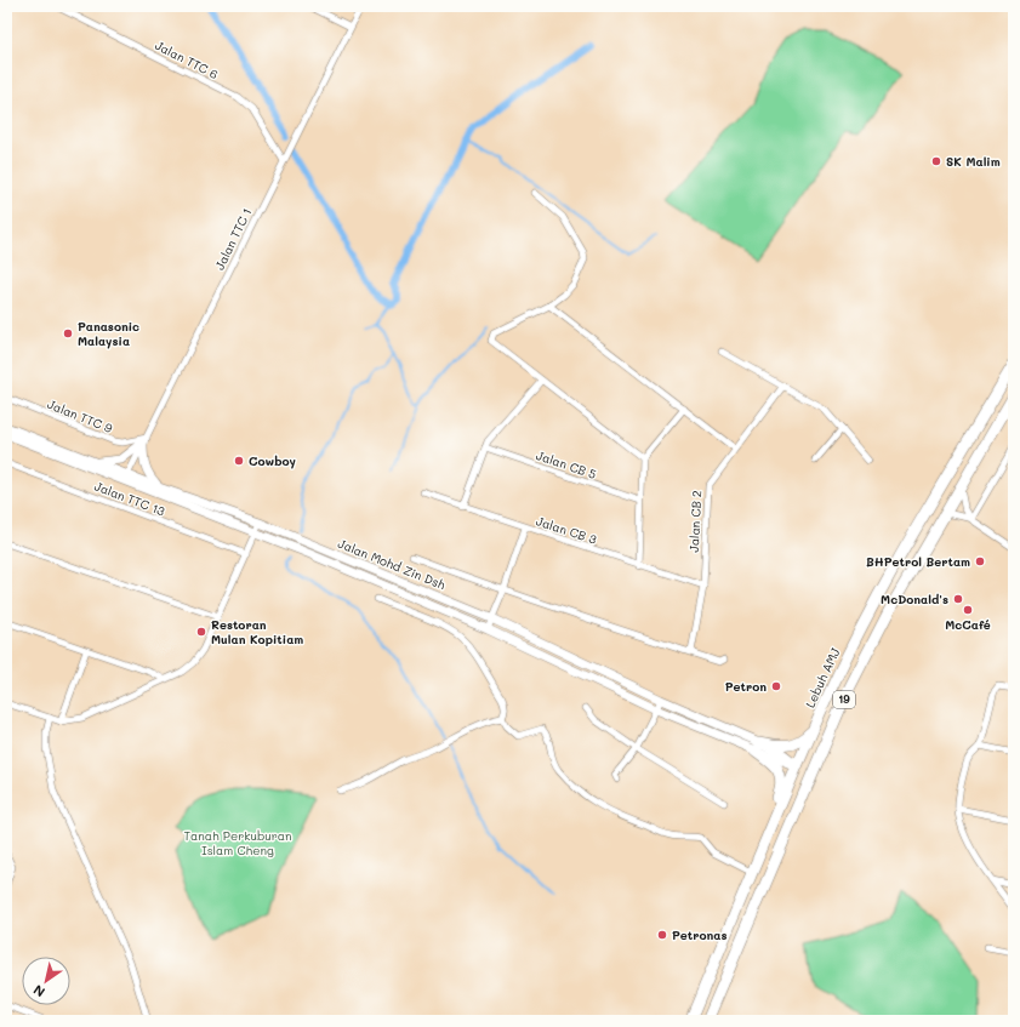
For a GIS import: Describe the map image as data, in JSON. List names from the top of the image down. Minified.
{"streets":{"highway":["Lebuh AMJ","19"],"main road":["Jalan Mohd Zin Dsh"],"street":["Jalan TTC 6","Jalan TTC 1","Jalan TTC 9","Jalan CB 5","Jalan TTC 13","Jalan CB 2","Jalan CB 3"]},"crossings":[["Jalan TTC 6","Jalan TTC 1"],["Jalan TTC 1","Jalan TTC 9"],["Jalan TTC 1","Jalan Mohd Zin Dsh"],["Jalan CB 2","Jalan CB 3"]],"parks":["Tanah Perkuburan Islam Cheng"],"places":["SK Malim","Panasonic Malaysia","Cowboy","BHPetrol Bertam","McDonald's","McCafé","Restoran Mulan Kopitiam","Petron","Petronas"],"north":"bottom left"}
